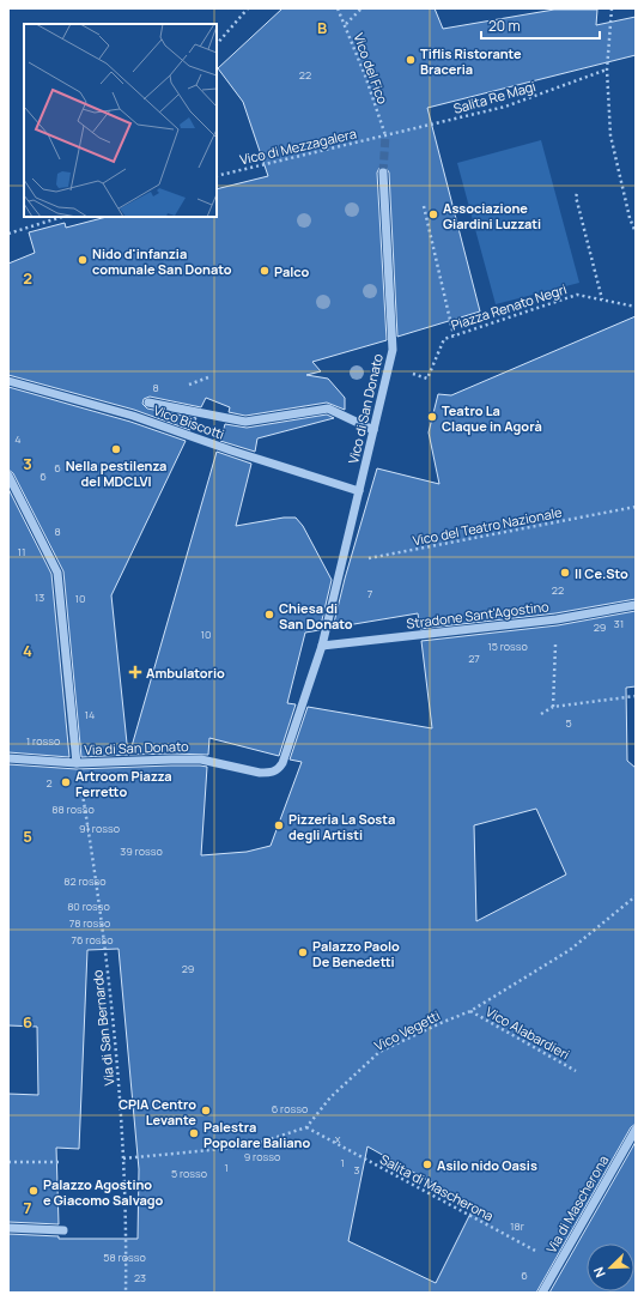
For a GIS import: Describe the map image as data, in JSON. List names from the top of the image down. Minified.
{"streets":{"street":["Vico di San Donato","Vico Biscotti","Stradone Sant'Agostino","Via di San Donato","Via di Mascherona"],"path":["Vico del Fico","Salita Re Magi","Vico di Mezzagalera","Piazza Renato Negri","Vico del Teatro Nazionale","Via di San Bernardo","Vico Vegetti","Vico Alabardieri","Salita di Mascherona"]},"crossings":[["Vico del Fico","Salita Re Magi"],["Vico del Fico","Vico di Mezzagalera"],["Salita Re Magi","Vico di Mezzagalera"],["Vico di San Donato","Vico Biscotti"],["Vico di San Donato","Vico del Teatro Nazionale"],["Vico di San Donato","Stradone Sant'Agostino"],["Vico di San Donato","Via di San Donato"],["Stradone Sant'Agostino","Via di San Donato"],["Via di San Donato","Via di San Bernardo"],["Vico Vegetti","Vico Alabardieri"],["Vico Vegetti","Salita di Mascherona"],["Salita di Mascherona","Via di Mascherona"]],"places":{"other":["Tiflis Ristorante Braceria","Associazione Giardini Luzzati","Nido d'infanzia comunale San Donato","Palco","Teatro La Claque in Agorà","Nella pestilenza del MDCLVI","Il Ce.Sto","Chiesa di San Donato","Artroom Piazza Ferretto","Pizzeria La Sosta degli Artisti","Palazzo Paolo De Benedetti","CPIA Centro Levante","Palestra Popolare Baliano","Asilo nido Oasis","Palazzo Agostino e Giacomo Salvago"],"health":["Ambulatorio"]},"house_numbers":["22","8","4","6","6","8","11","22","7","13","10","31","29","10","15 rosso","27","14","5","1 rosso","2","88 rosso","91 rosso","39 rosso","82 rosso","80 rosso","78 rosso","76 rosso","29","6 rosso","x","9 rosso","1","1","3","5 rosso","18r","58 rosso","6","23"],"scale_bar":"20 m","north":"bottom left","grid":{"columns":["B"],"rows":["2","3","4","5","6","7"]}}
